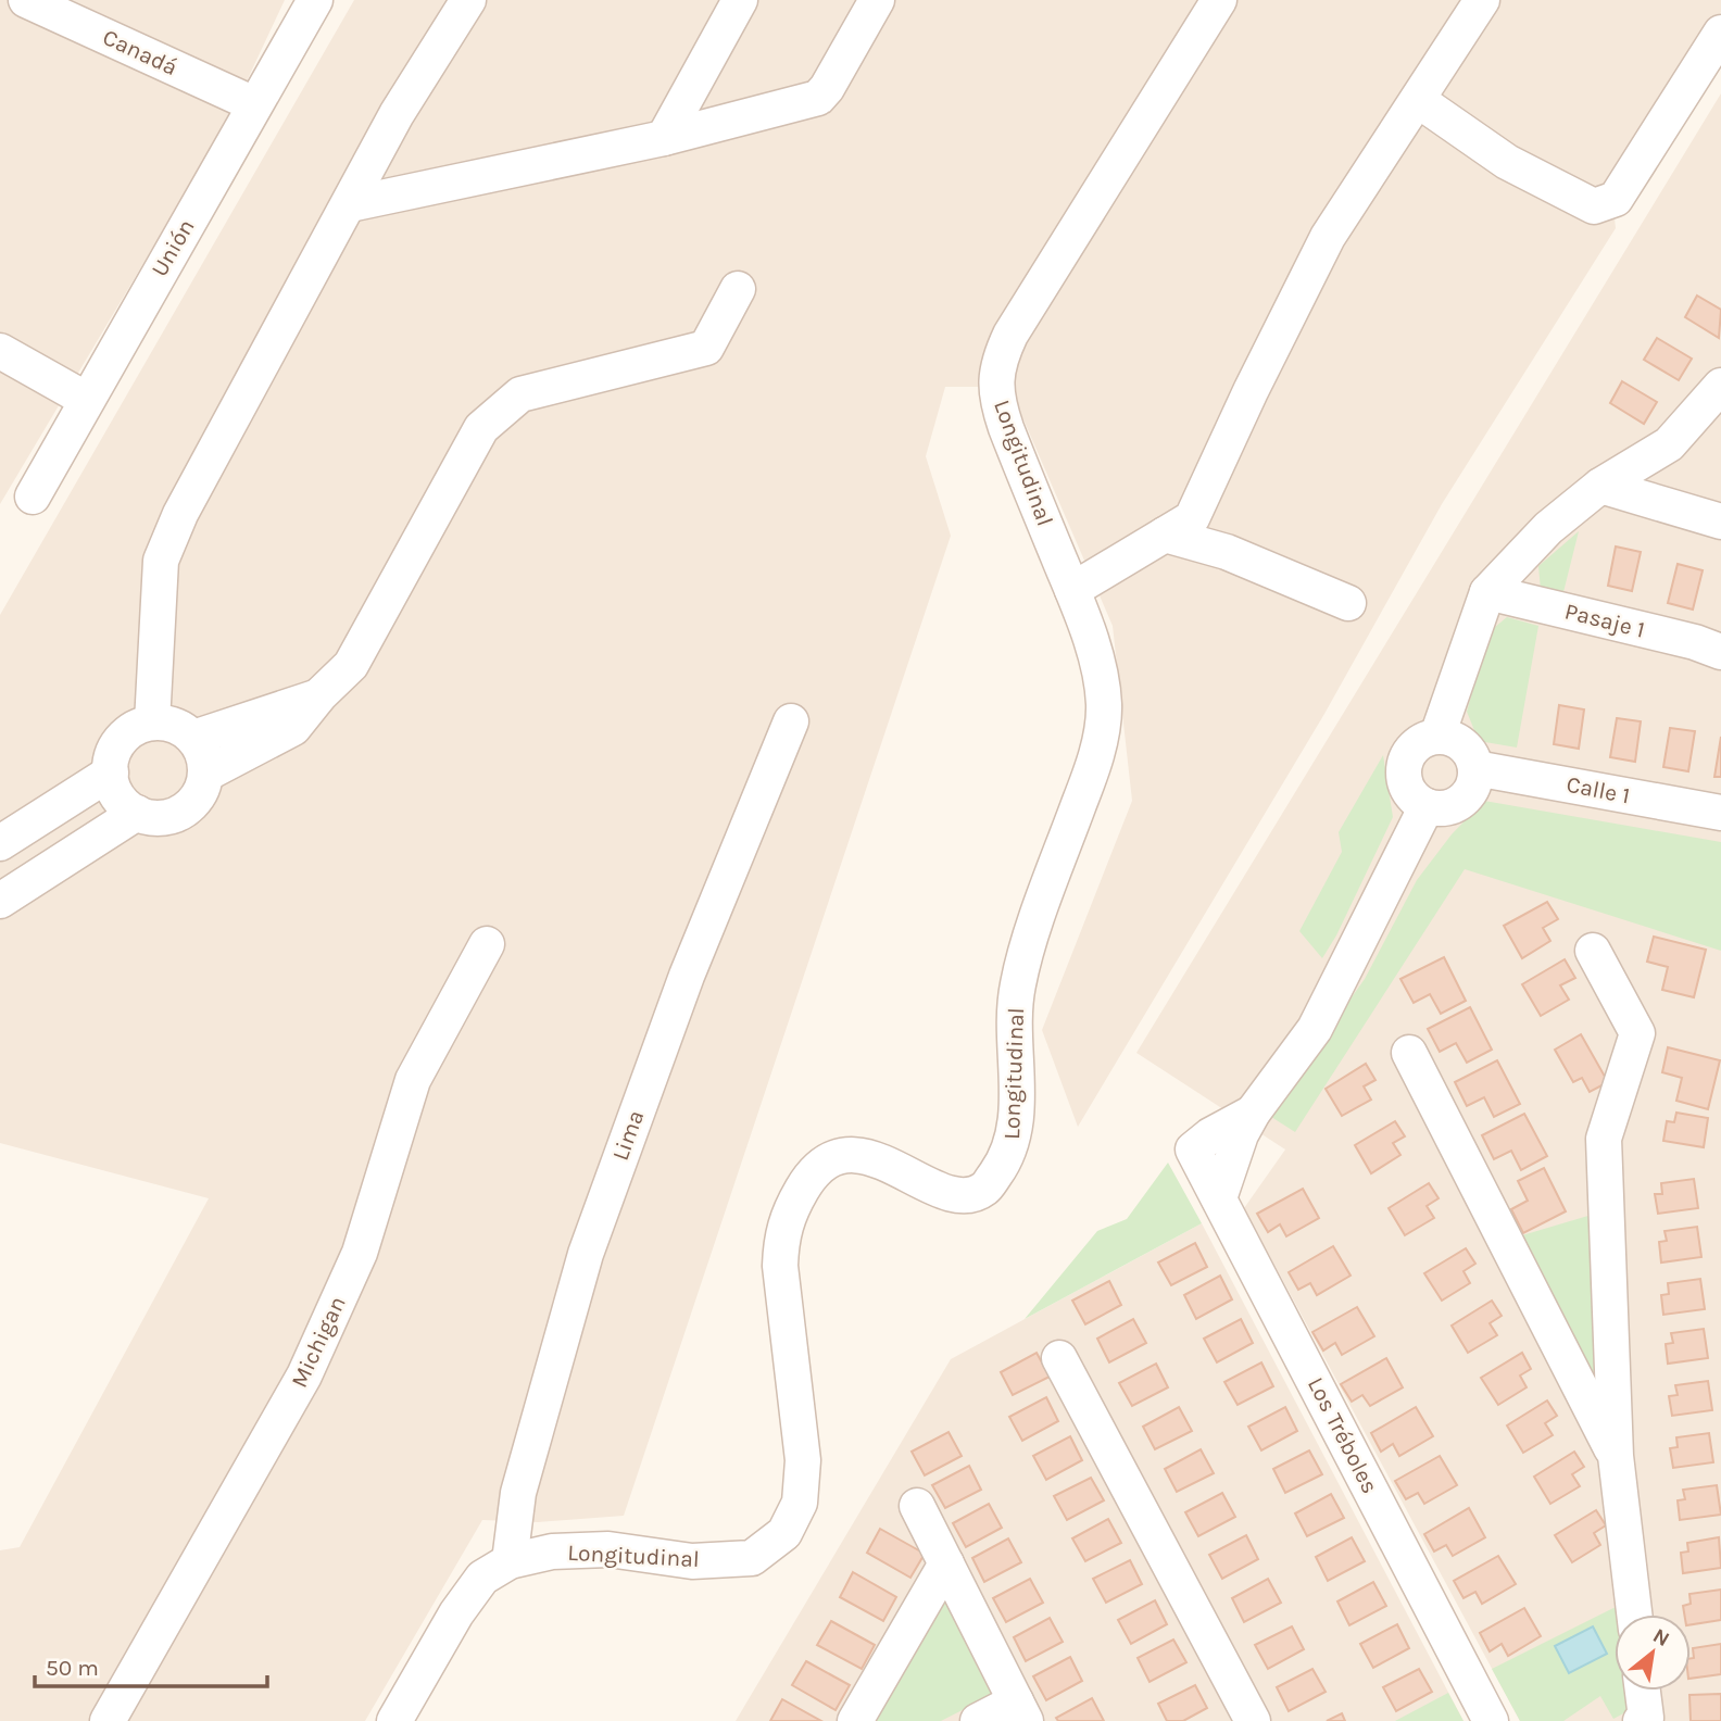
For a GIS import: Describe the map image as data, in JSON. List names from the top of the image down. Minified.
{"streets":{"street":["Canadá","Unión","Longitudinal","Pasaje 1","Calle 1","Lima","Michigan","Los Tréboles"]},"crossings":[["Canadá","Unión"],["Longitudinal","Lima"]],"scale_bar":"50 m","north":"top right"}
